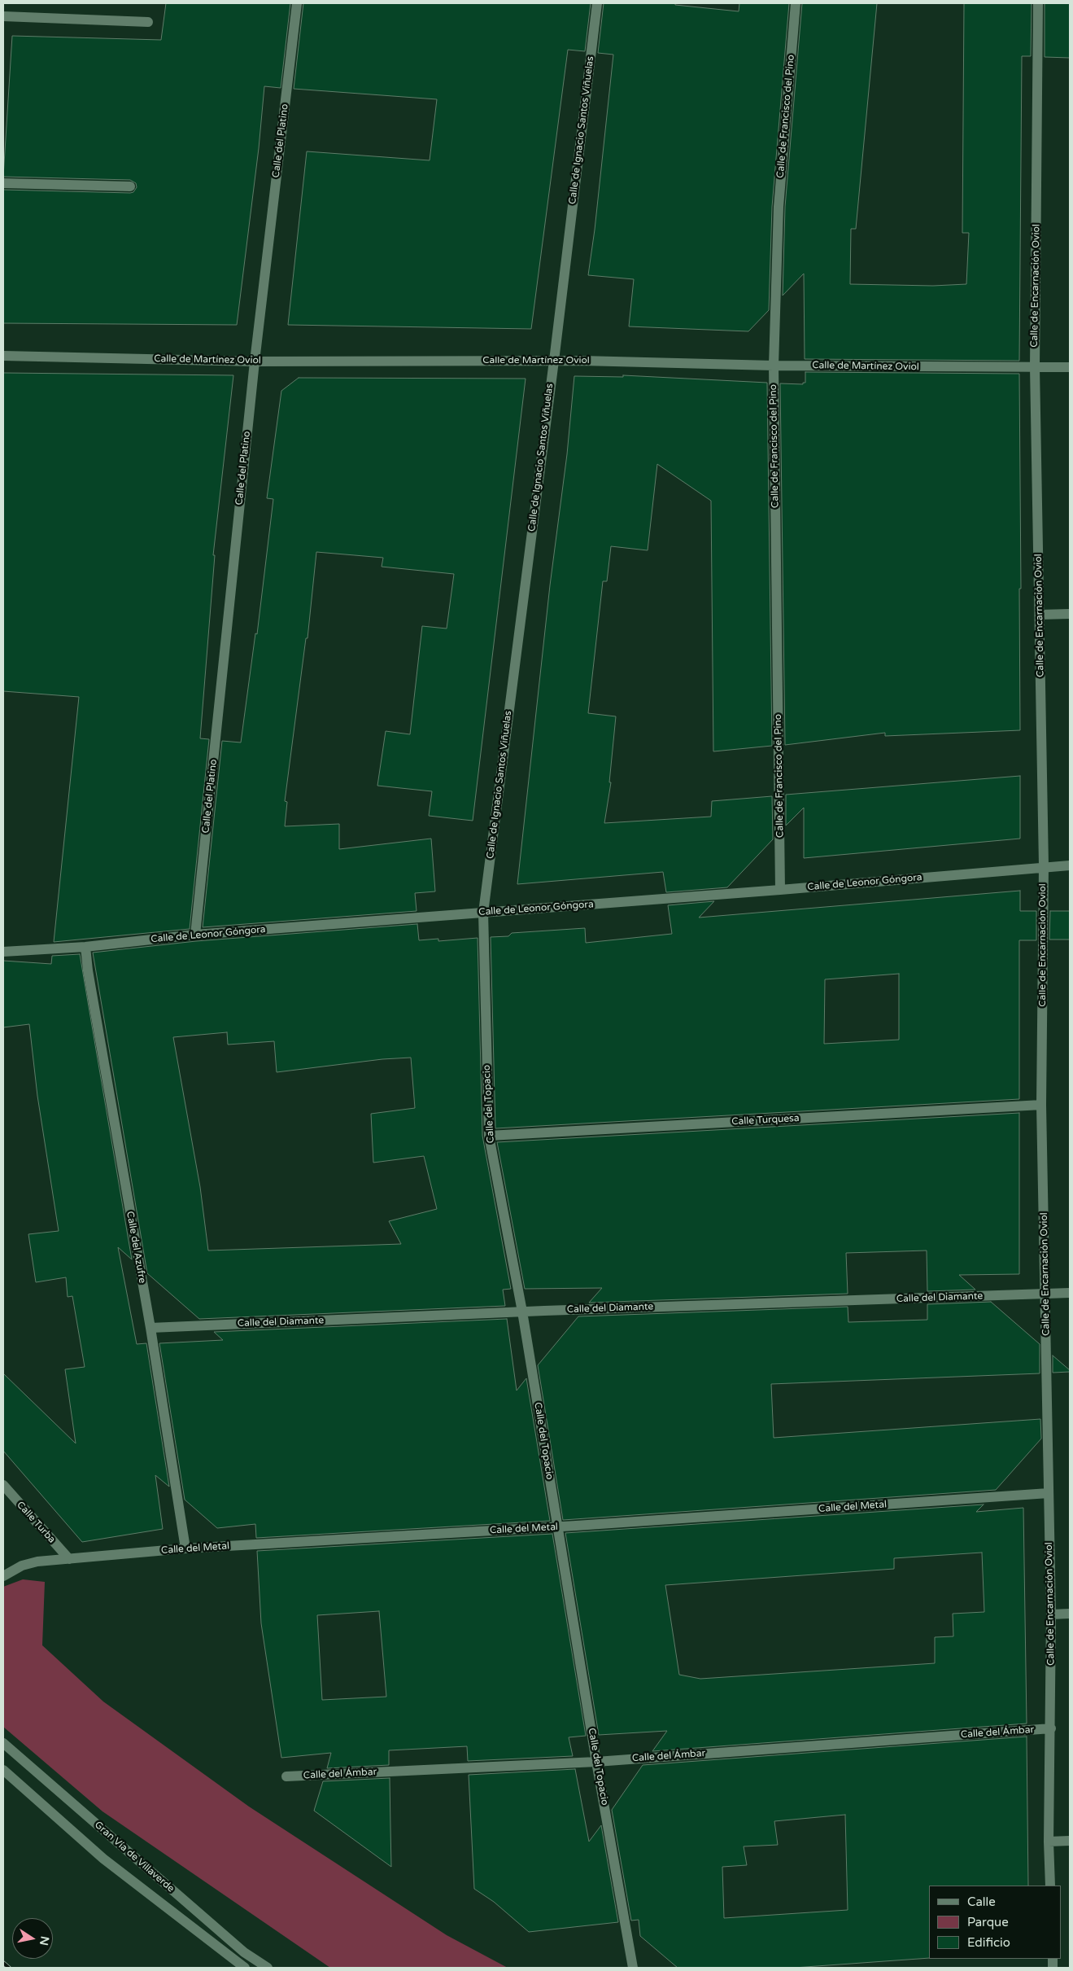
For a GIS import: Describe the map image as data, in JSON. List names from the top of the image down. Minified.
{"streets":{"street":["Calle de Francisco del Pino","Calle de Ignacio Santos Viñuelas","Calle del Platino","Calle de Encarnación Oviol","Calle de Martínez Oviol","Calle de Leonor Góngora","Calle del Topacio","Calle Turquesa","Calle del Azufre","Calle del Diamante","Calle del Metal","Calle Turba","Calle del Ámbar","Gran Vía de Villaverde"]},"crossings":[["Calle de Francisco del Pino","Calle de Martínez Oviol"],["Calle de Francisco del Pino","Calle de Leonor Góngora"],["Calle de Ignacio Santos Viñuelas","Calle de Martínez Oviol"],["Calle de Ignacio Santos Viñuelas","Calle de Leonor Góngora"],["Calle de Ignacio Santos Viñuelas","Calle del Topacio"],["Calle del Platino","Calle de Martínez Oviol"],["Calle del Platino","Calle de Leonor Góngora"],["Calle de Encarnación Oviol","Calle de Martínez Oviol"],["Calle de Encarnación Oviol","Calle de Leonor Góngora"],["Calle de Encarnación Oviol","Calle Turquesa"],["Calle de Encarnación Oviol","Calle del Diamante"],["Calle de Encarnación Oviol","Calle del Metal"],["Calle de Encarnación Oviol","Calle del Ámbar"],["Calle de Leonor Góngora","Calle del Topacio"],["Calle de Leonor Góngora","Calle del Azufre"],["Calle del Topacio","Calle Turquesa"],["Calle del Topacio","Calle del Diamante"],["Calle del Topacio","Calle del Metal"],["Calle del Topacio","Calle del Ámbar"],["Calle del Azufre","Calle del Diamante"],["Calle del Azufre","Calle del Metal"],["Calle del Metal","Calle Turba"]],"legend":["Calle","Parque","Edificio"],"north":"right"}
